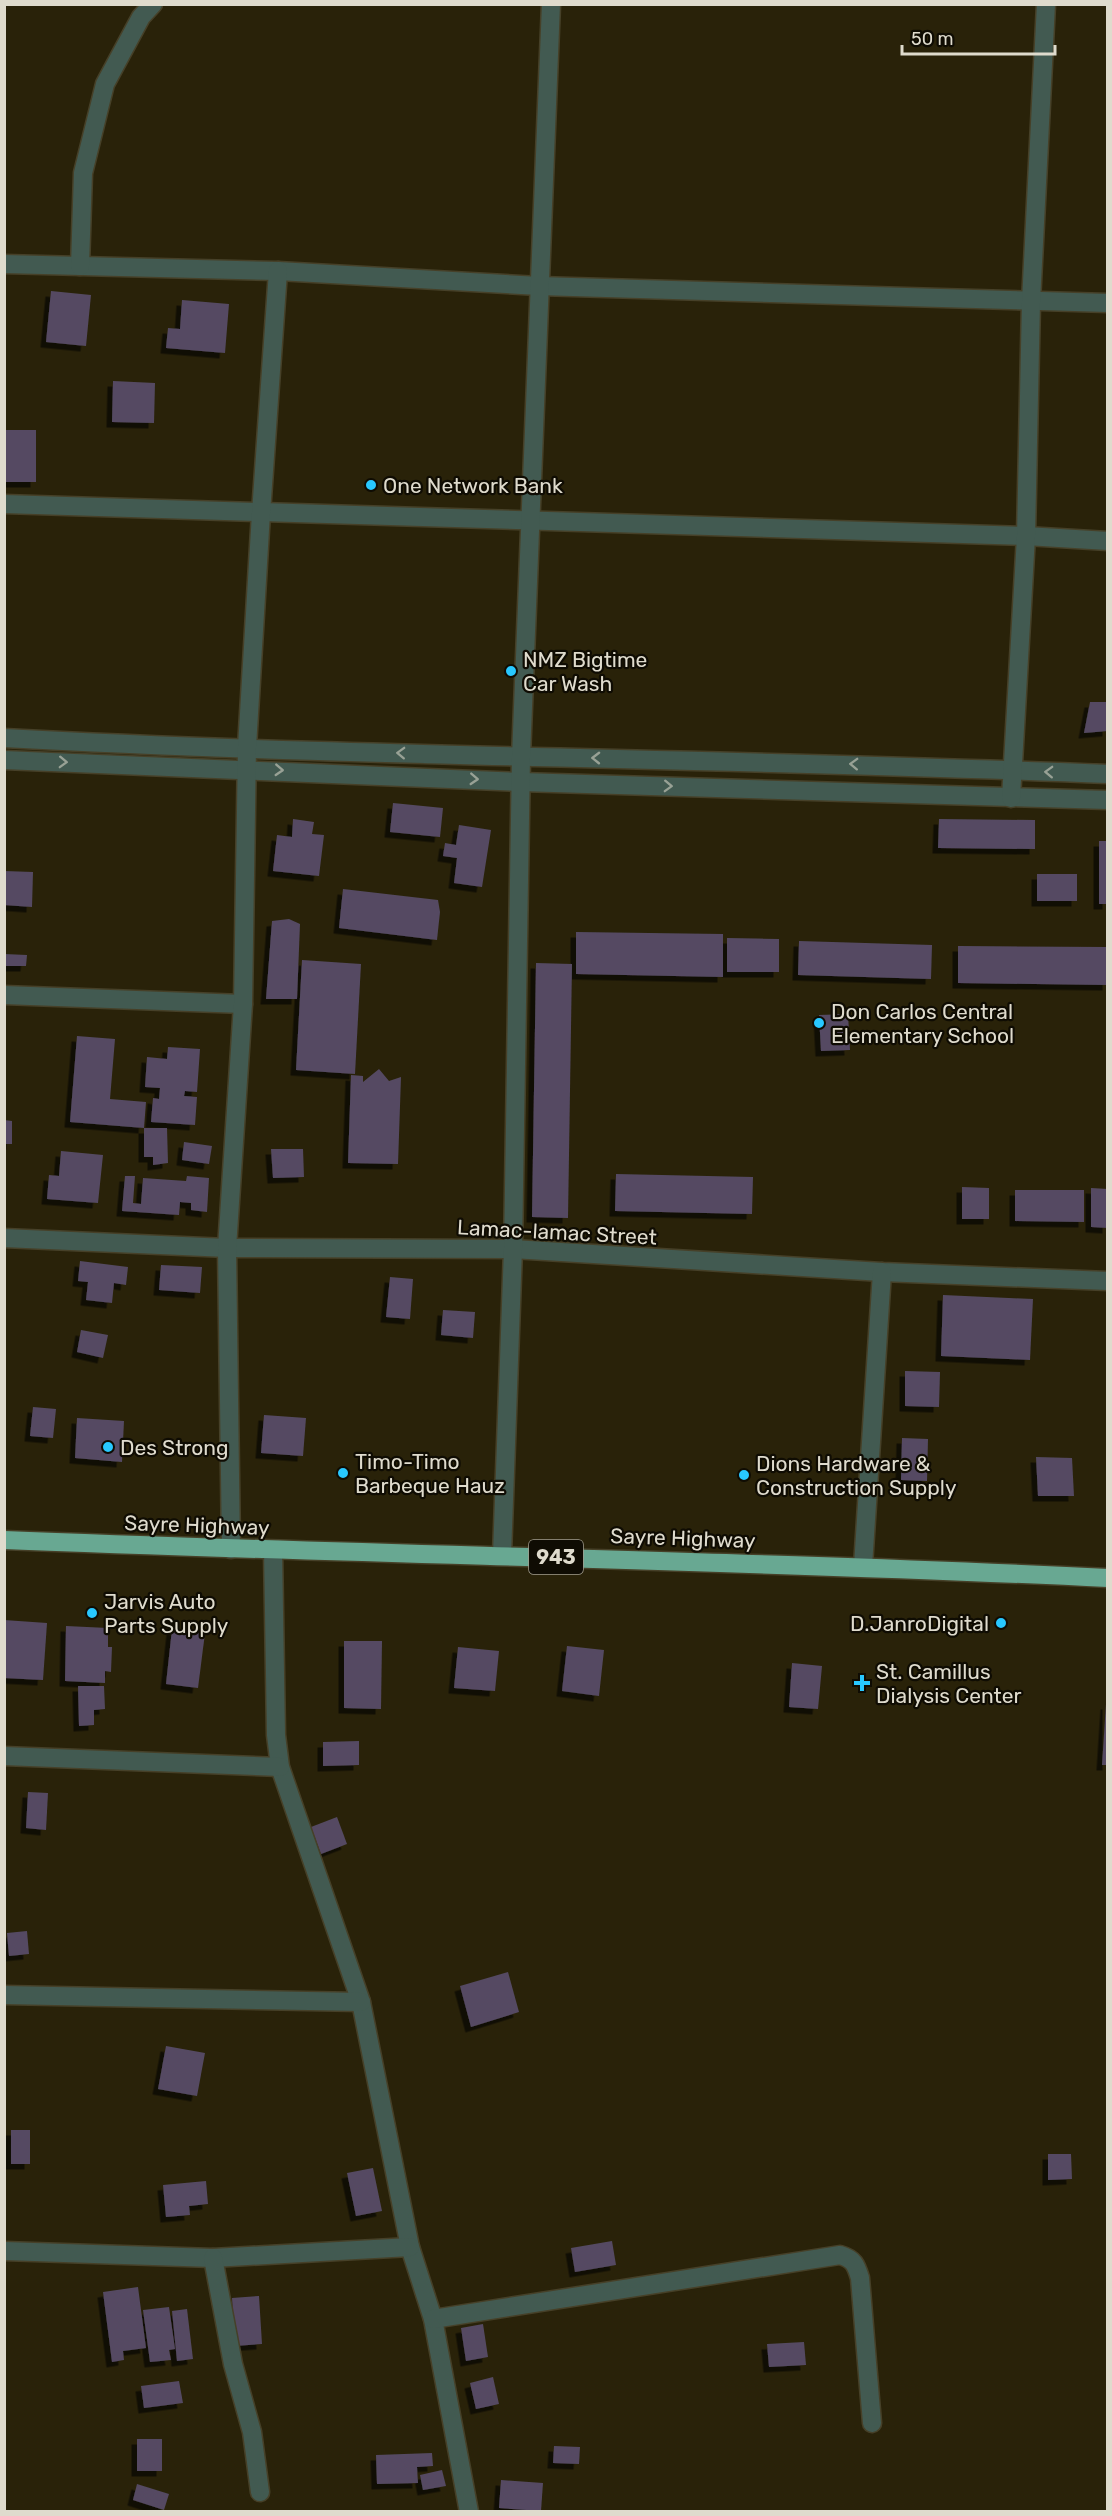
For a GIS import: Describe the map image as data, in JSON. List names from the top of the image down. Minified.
{"streets":{"highway":["Sayre Highway","943"],"street":["Lamac-lamac Street"]},"places":{"other":["One Network Bank","NMZ Bigtime Car Wash","Don Carlos Central Elementary School","Des Strong","Timo-Timo Barbeque Hauz","Dions Hardware & Construction Supply","Jarvis Auto Parts Supply","D.JanroDigital"],"health":["St. Camillus Dialysis Center"]},"scale_bar":"50 m"}
